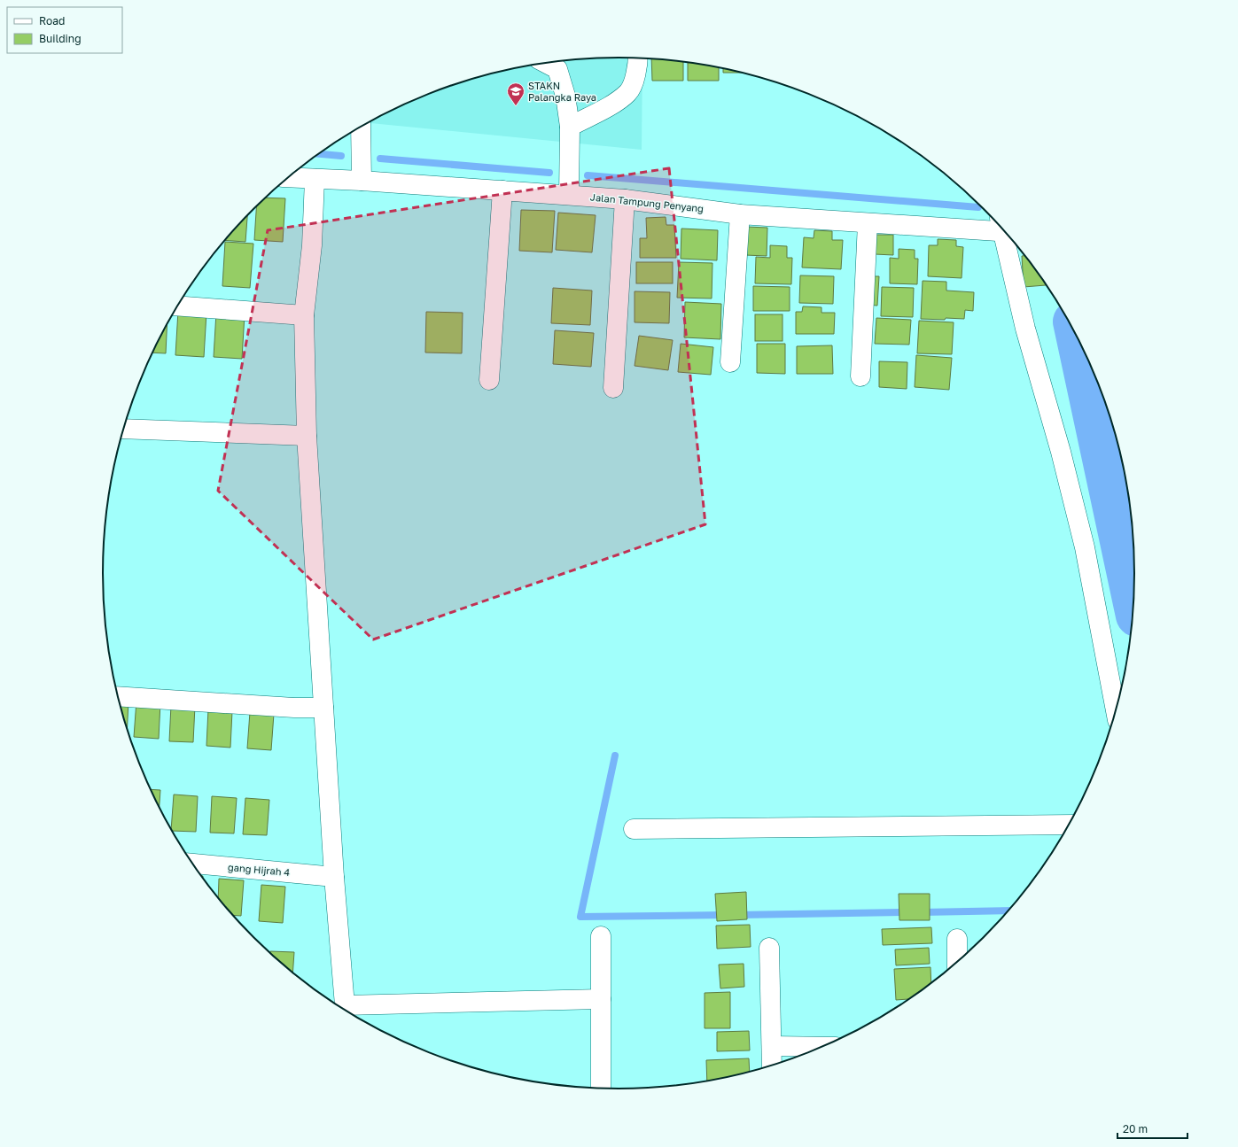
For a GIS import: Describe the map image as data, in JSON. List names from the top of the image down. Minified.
{"streets":{"street":["Jalan Tampung Penyang","gang Hijrah 4"]},"places":{"school or university":["STAKN Palangka Raya"]},"legend":["Road","Building"],"scale_bar":"20 m"}
